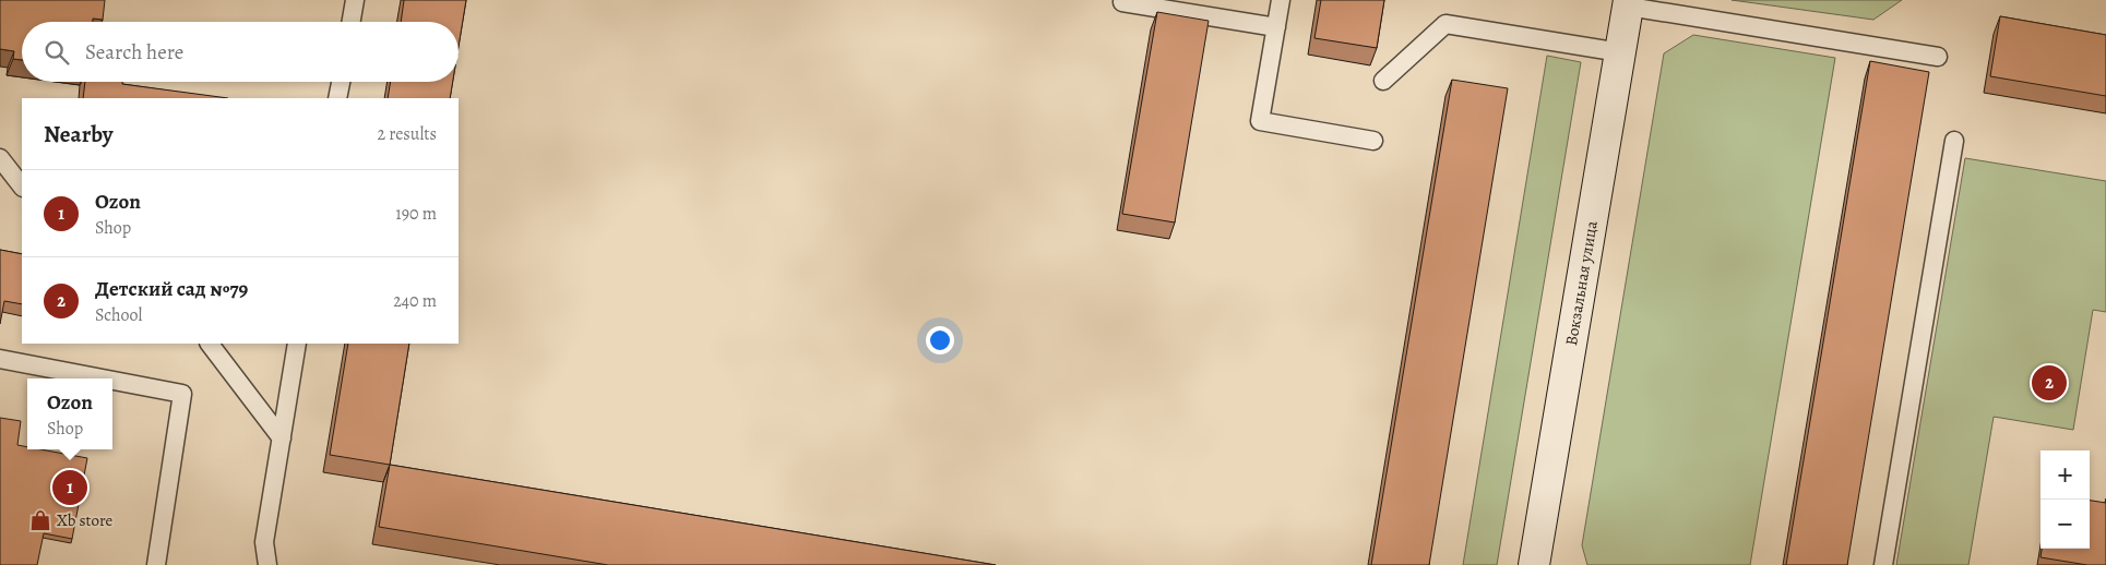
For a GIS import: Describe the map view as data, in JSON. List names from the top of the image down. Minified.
{"streets":{"main road":["Вокзальная улица"]},"places":{"shop":["Xb store"]},"page":{"search":"Search here","heading":["Nearby","2 results"],"list":[{"mark":"1","name":"Ozon","note":"Shop","value":"190 m"},{"mark":"2","name":"Детский сад №79","note":"School","value":"240 m"}],"pins":["2","1"],"popup":["Ozon","Shop"],"map_buttons":["+","−"]}}
